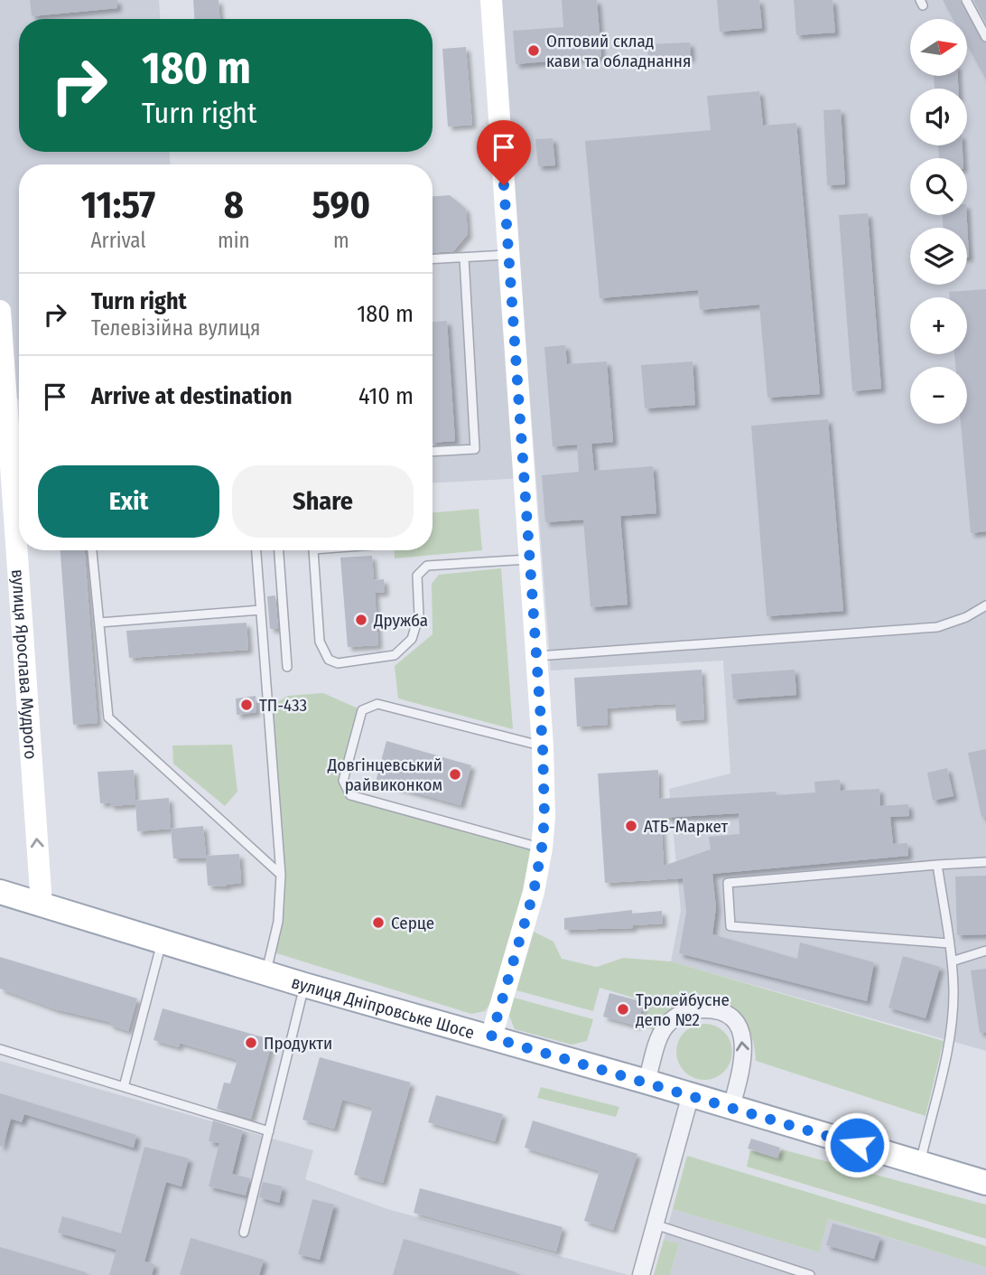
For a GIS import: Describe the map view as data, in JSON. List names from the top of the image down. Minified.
{"streets":{"main road":["вулиця Дніпровське Шосе"],"street":["вулиця Ярослава Мудрого"]},"crossings":[["вулиця Ярослава Мудрого","вулиця Дніпровське Шосе"]],"one_way":["вулиця Ярослава Мудрого"],"places":["Оптовий склад кави та обладнання","Дружба","ТП-433","Довгінцевський райвиконком","АТБ-Маркет","Серце","Тролейбусне депо №2","Продукти"],"north":"right","page":{"map_buttons":["+","−"],"turn":["180 m","Turn right"],"eta":["11:57","Arrival","8","min","590","m"],"list":[{"name":"Turn right","note":"Телевізійна вулиця","value":"180 m"},{"name":"Arrive at destination","value":"410 m"}],"buttons":["Exit","Share"]}}
